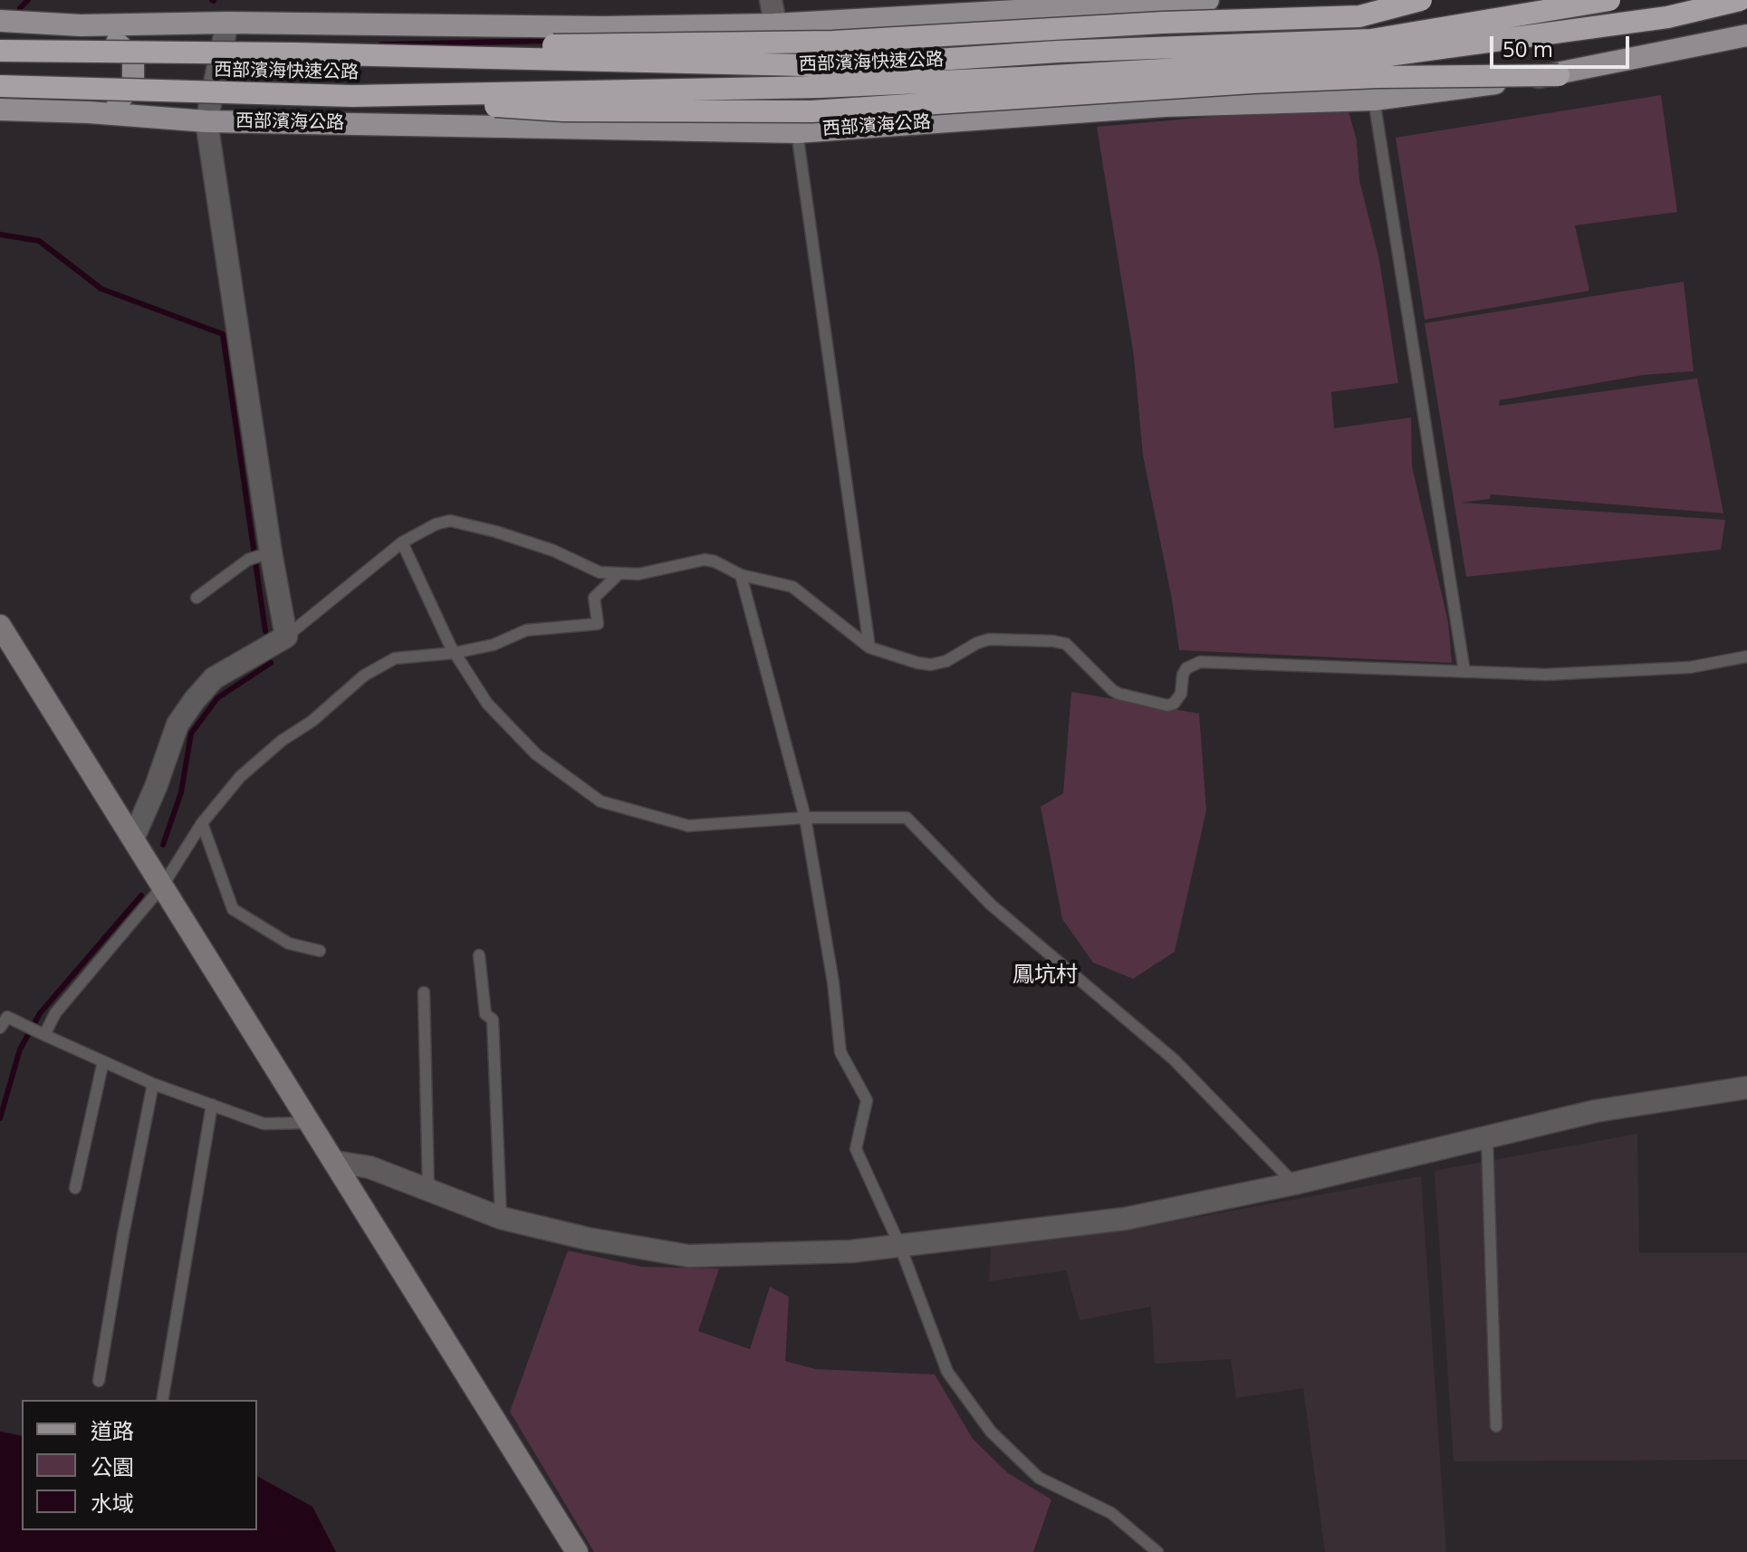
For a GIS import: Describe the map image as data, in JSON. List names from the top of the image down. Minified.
{"streets":{"highway":["西部濱海快速公路"],"main road":["西部濱海公路"]},"districts":["鳳坑村"],"legend":["道路","公園","水域"],"scale_bar":"50 m"}
